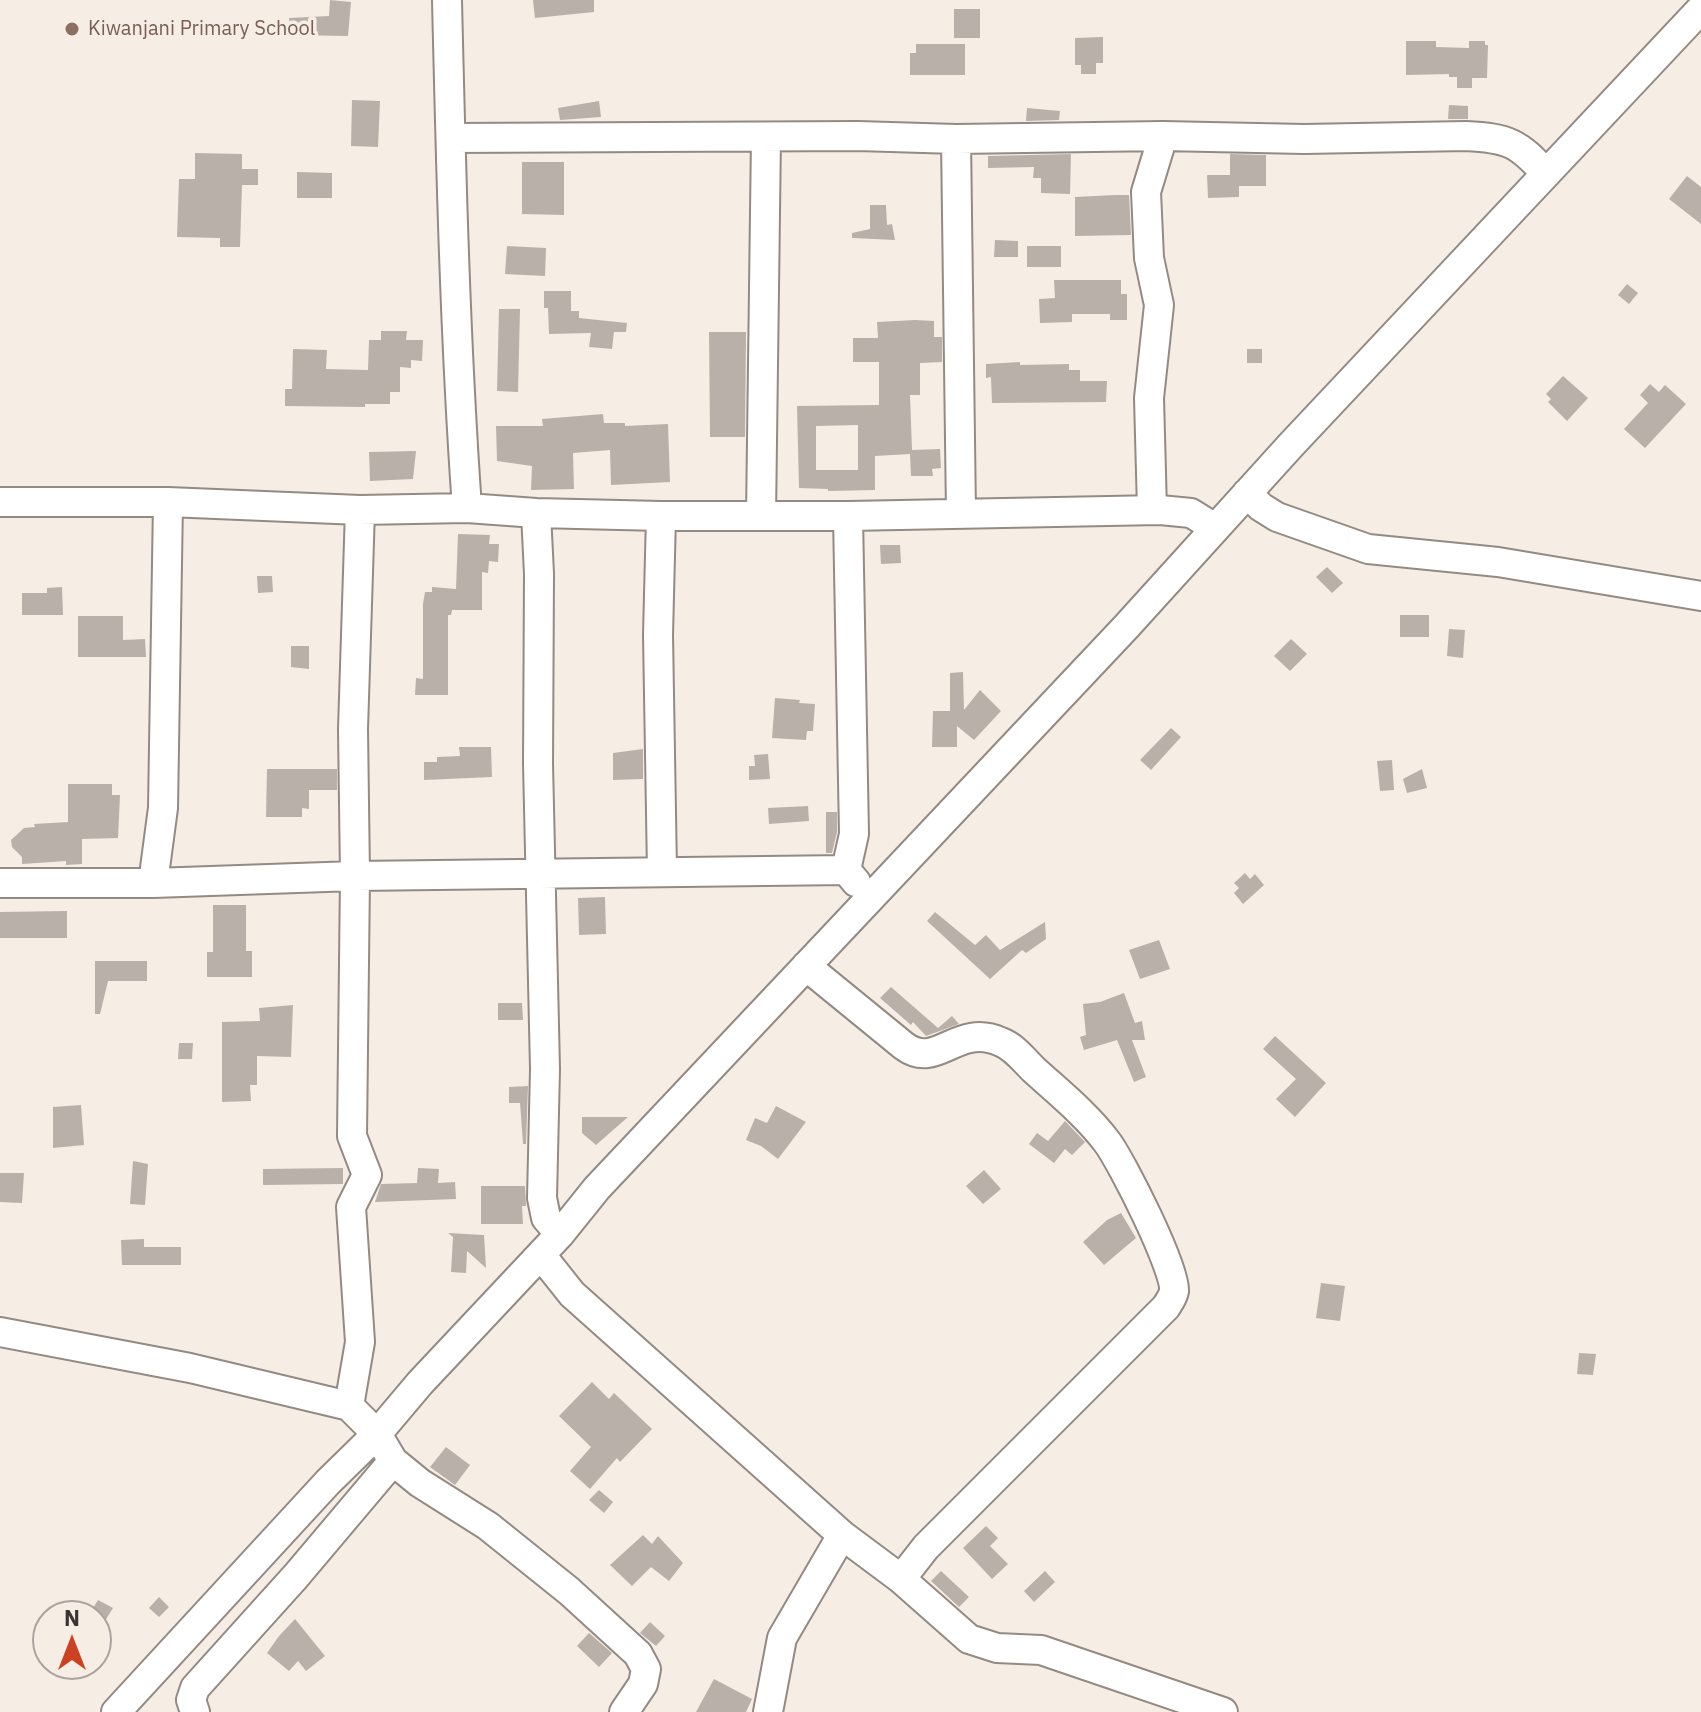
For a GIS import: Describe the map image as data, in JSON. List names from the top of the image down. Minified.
{"places":["Kiwanjani Primary School"],"north":"top"}
